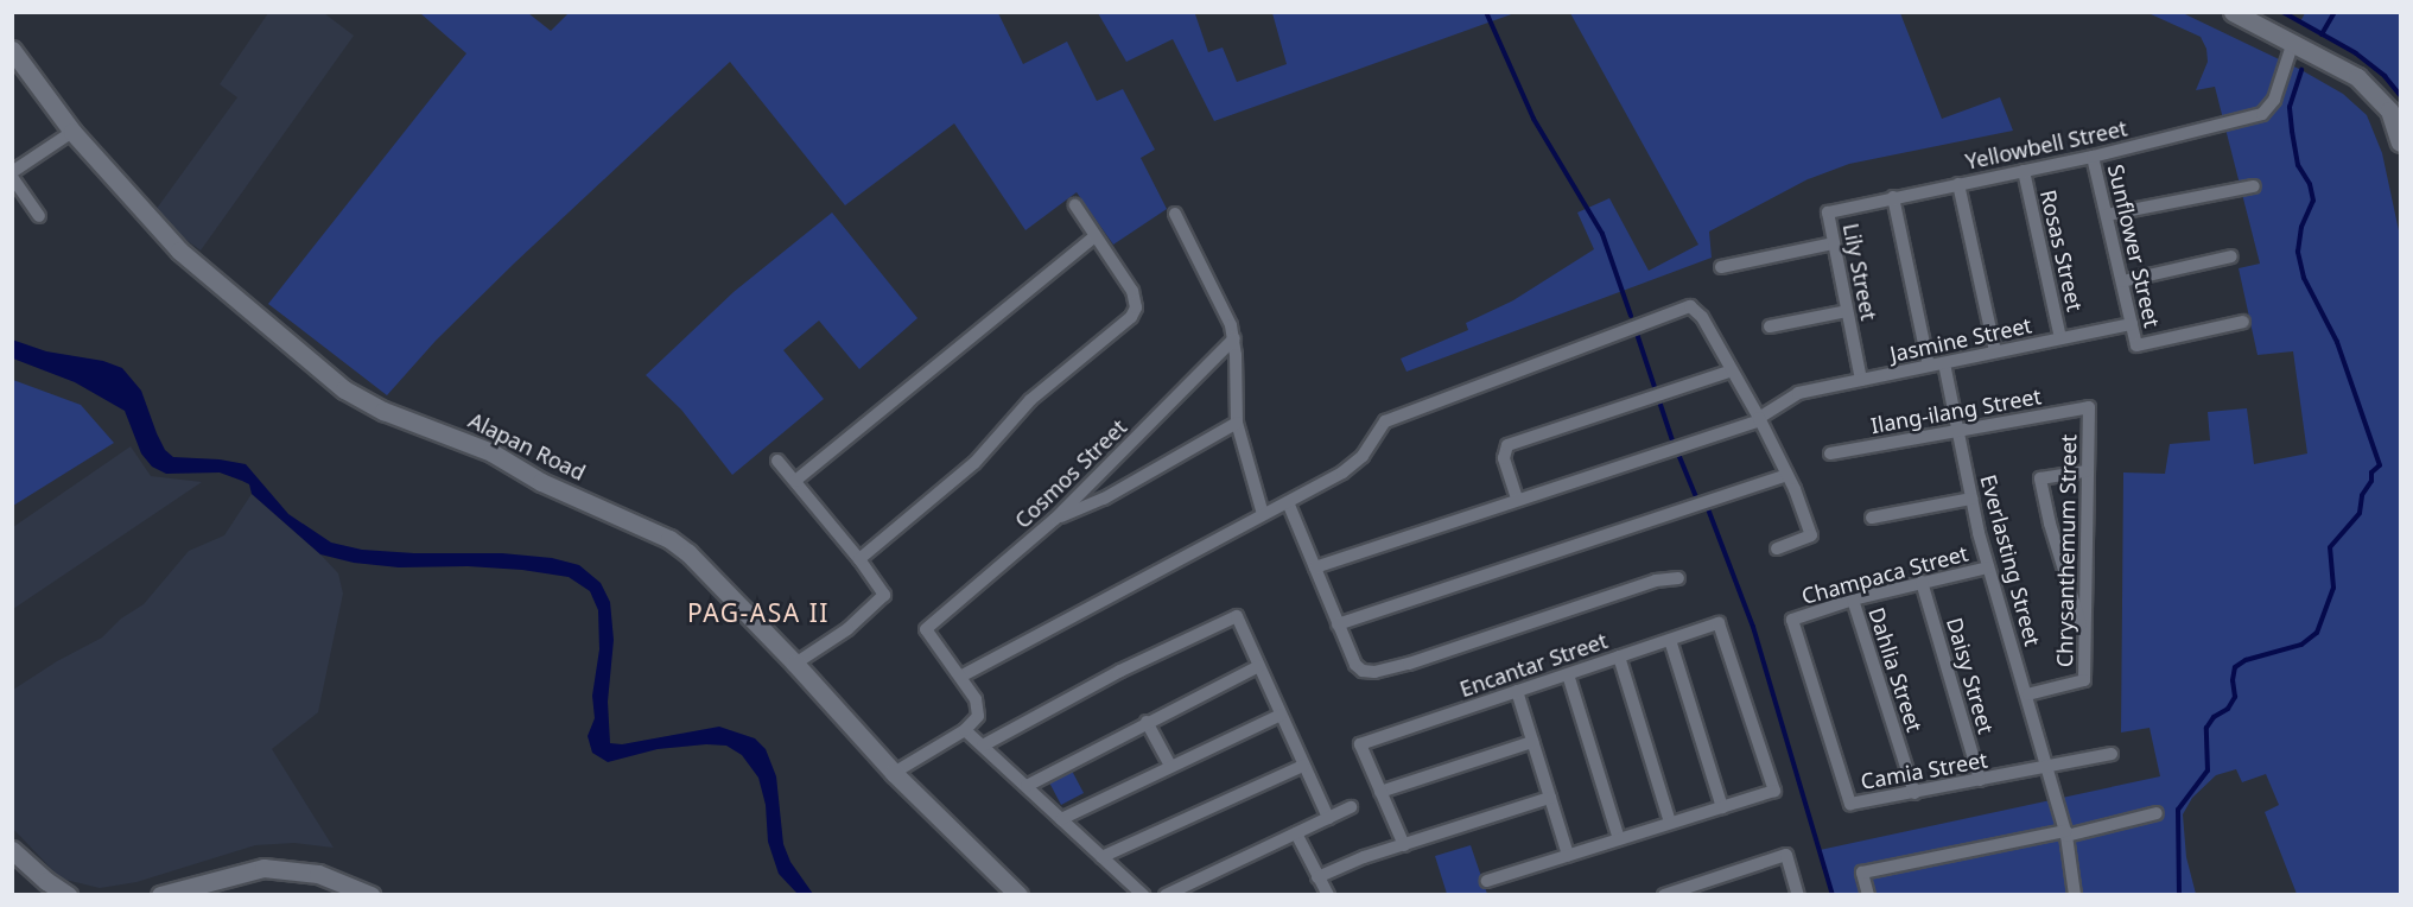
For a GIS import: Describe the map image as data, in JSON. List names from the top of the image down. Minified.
{"streets":{"street":["Yellowbell Street","Sunflower Street","Rosas Street","Lily Street","Jasmine Street","Ilang-ilang Street","Alapan Road","Cosmos Street","Chrysanthemum Street","Everlasting Street","Champaca Street","Encantar Street","Dahlia Street","Daisy Street","Camia Street"]},"crossings":[["Yellowbell Street","Sunflower Street"],["Yellowbell Street","Rosas Street"],["Yellowbell Street","Lily Street"],["Sunflower Street","Jasmine Street"],["Rosas Street","Jasmine Street"],["Lily Street","Jasmine Street"],["Jasmine Street","Everlasting Street"],["Ilang-ilang Street","Chrysanthemum Street"],["Ilang-ilang Street","Everlasting Street"],["Chrysanthemum Street","Everlasting Street"],["Everlasting Street","Champaca Street"],["Everlasting Street","Camia Street"],["Champaca Street","Dahlia Street"],["Champaca Street","Daisy Street"],["Champaca Street","Camia Street"],["Dahlia Street","Camia Street"],["Daisy Street","Camia Street"]],"districts":["PAG-ASA II"]}
